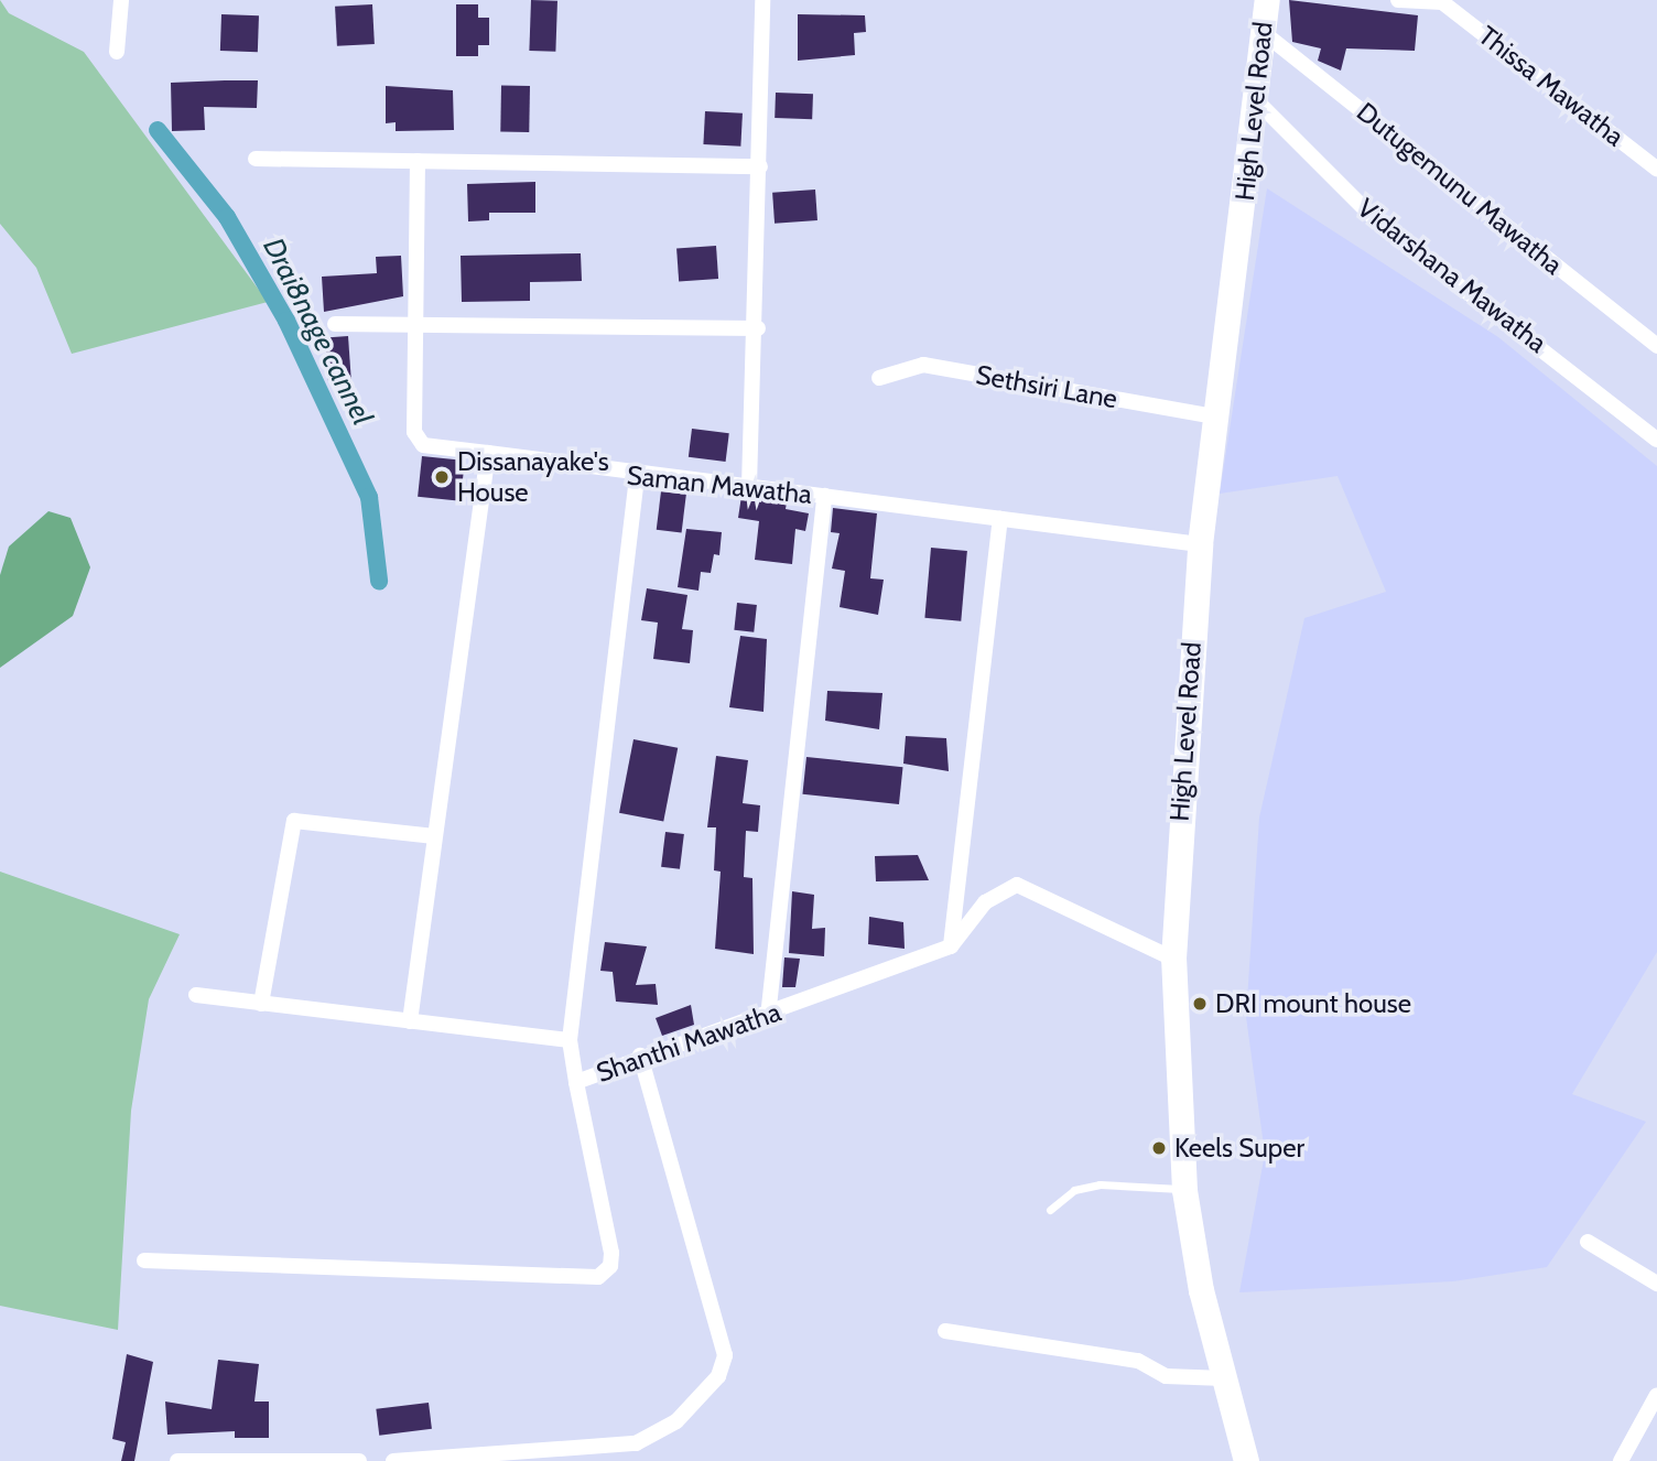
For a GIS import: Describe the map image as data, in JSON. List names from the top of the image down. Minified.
{"streets":{"highway":["High Level Road"],"street":["Thissa Mawatha","Dutugemunu Mawatha","Vidarshana Mawatha","Sethsiri Lane","Saman Mawatha","Shanthi Mawatha"]},"crossings":[["High Level Road","Dutugemunu Mawatha"],["High Level Road","Vidarshana Mawatha"],["High Level Road","Sethsiri Lane"],["High Level Road","Saman Mawatha"]],"water":["Drai8nage cannel"],"places":["Dissanayake's House","DRI mount house","Keels Super"]}
